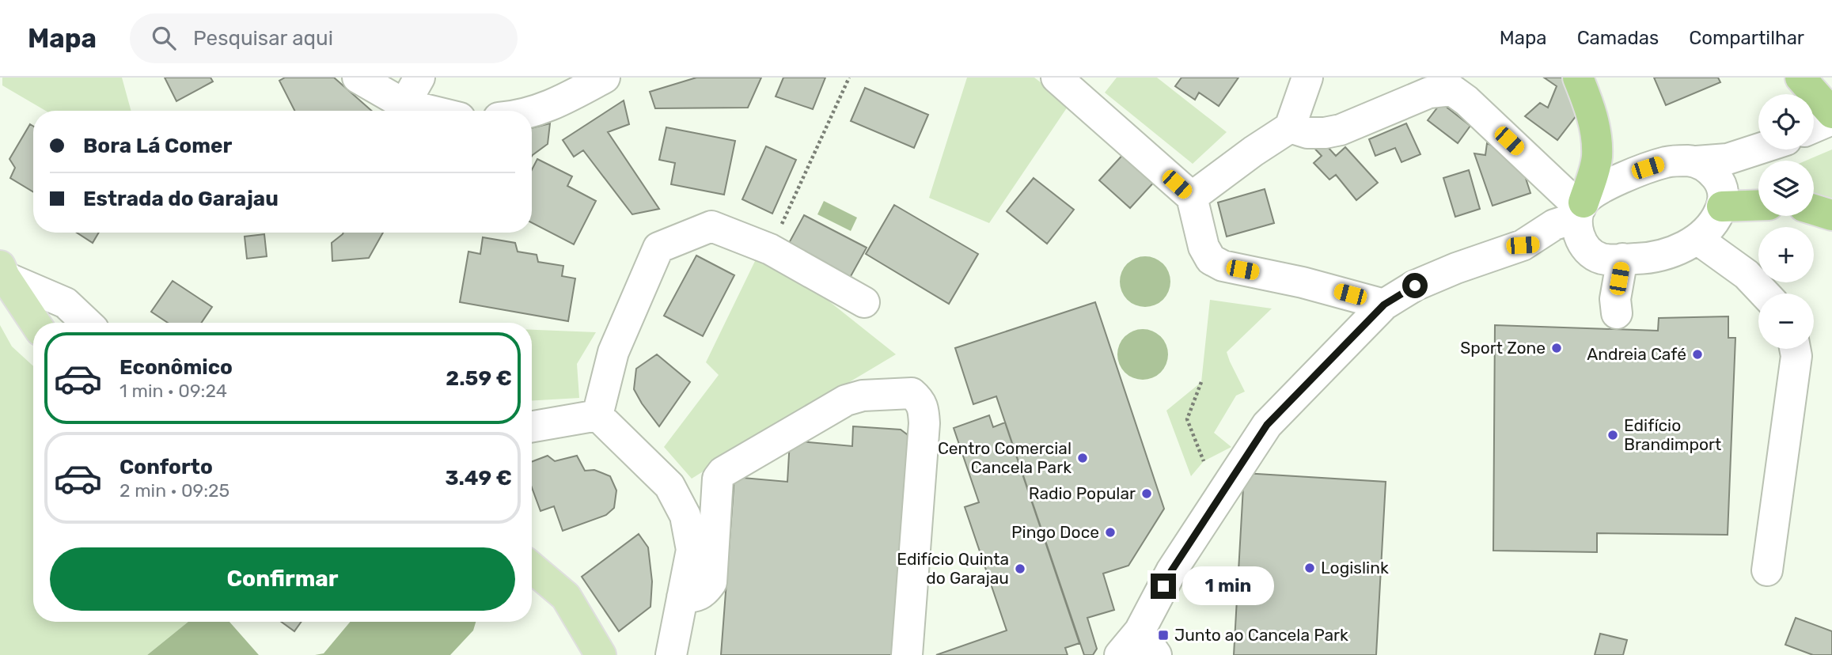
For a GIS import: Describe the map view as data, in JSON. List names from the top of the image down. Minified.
{"places":{"other":["Sport Zone","Andreia Café","Edifício Brandimport","Centro Comercial Cancela Park","Radio Popular","Pingo Doce","Logislink","Edifício Quinta do Garajau"],"transit":["Junto ao Cancela Park"]},"page":{"header":"Mapa","search":"Pesquisar aqui","nav":["Mapa","Camadas","Compartilhar"],"map_buttons":["+","−"],"banner":["Bora Lá Comer","Estrada do Garajau"],"list":[{"name":"Econômico","note":"1 min · 09:24","value":"2.59 €"},{"name":"Conforto","note":"2 min · 09:25","value":"3.49 €"}],"buttons":"Confirmar","bubble":"1 min"}}
